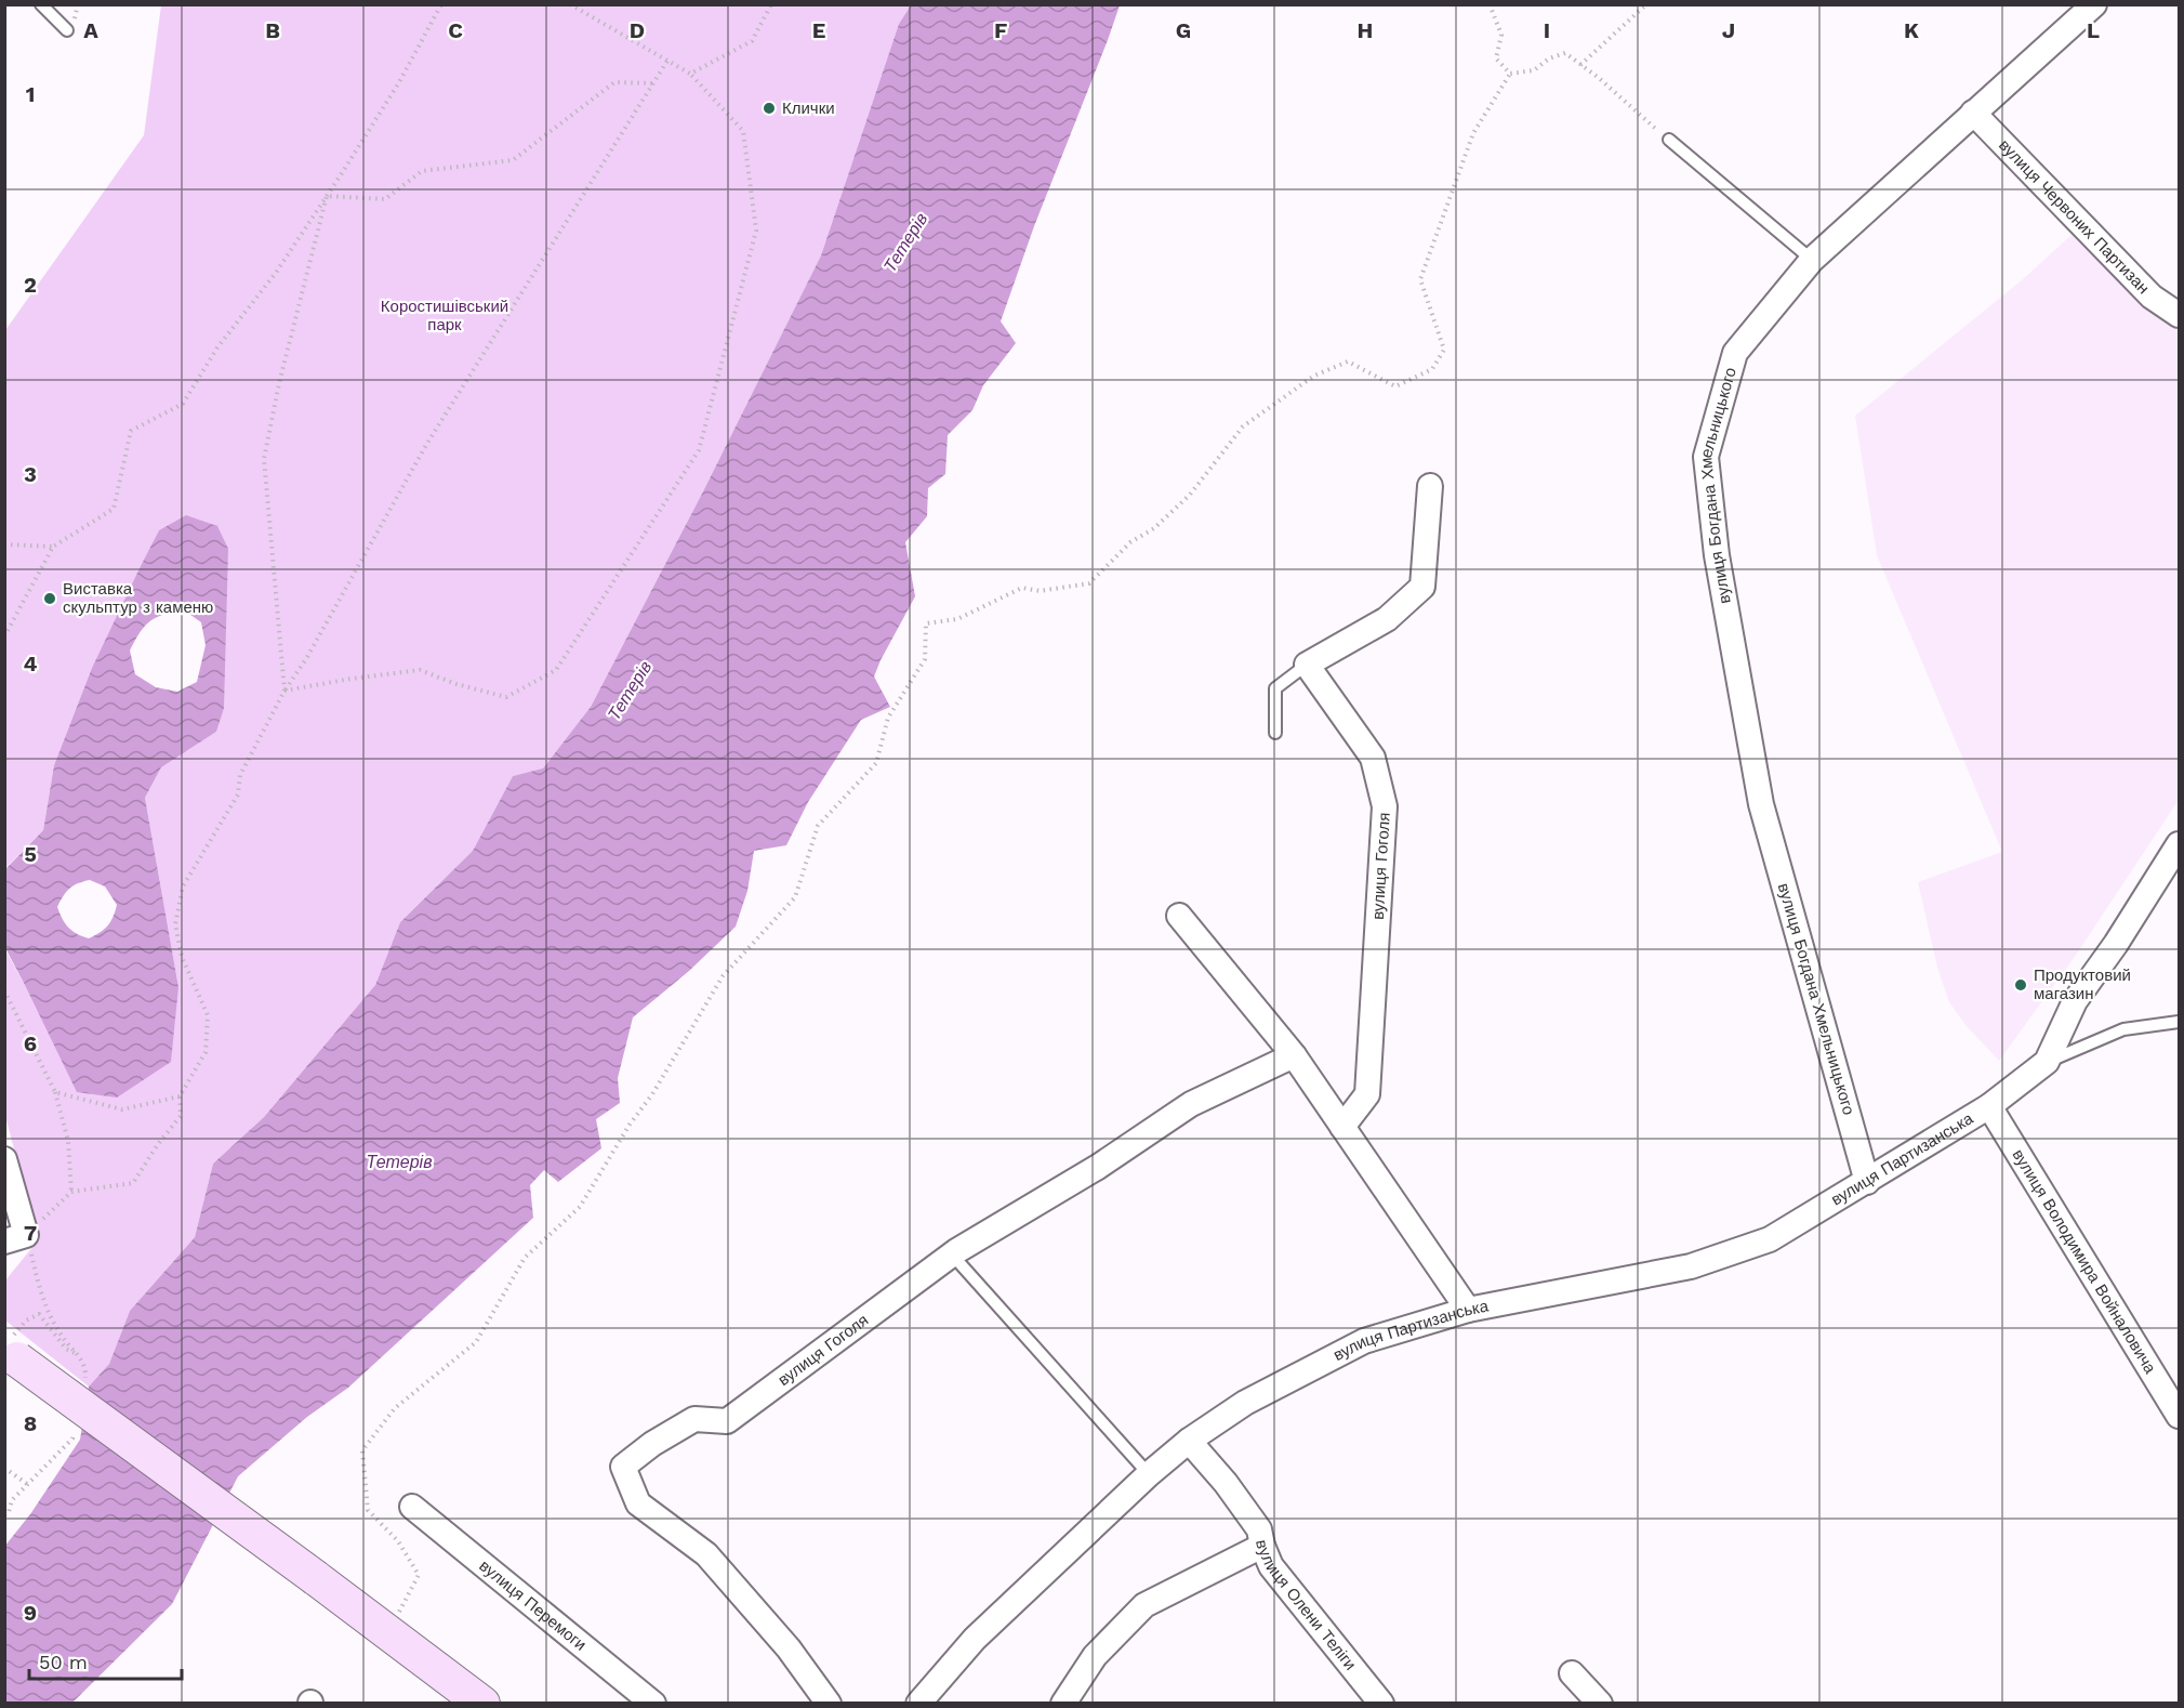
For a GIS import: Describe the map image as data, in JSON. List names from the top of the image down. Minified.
{"streets":{"street":["вулиця Червоних Партизан","вулиця Богдана Хмельницького","вулиця Гоголя","вулиця Партизанська","вулиця Володимира Войналовича","вулиця Олени Теліги","вулиця Перемоги"]},"crossings":[["вулиця Червоних Партизан","вулиця Богдана Хмельницького"],["вулиця Богдана Хмельницького","вулиця Партизанська"],["вулиця Партизанська","вулиця Володимира Войналовича"],["вулиця Партизанська","вулиця Олени Теліги"]],"water":["Тетерів"],"parks":["Коростишівський парк"],"places":["Клички","Виставка скульптур з каменю","Продуктовий магазин"],"scale_bar":"50 m","grid":{"columns":["A","B","C","D","E","F","G","H","I","J","K","L"],"rows":["1","2","3","4","5","6","7","8","9"]}}
